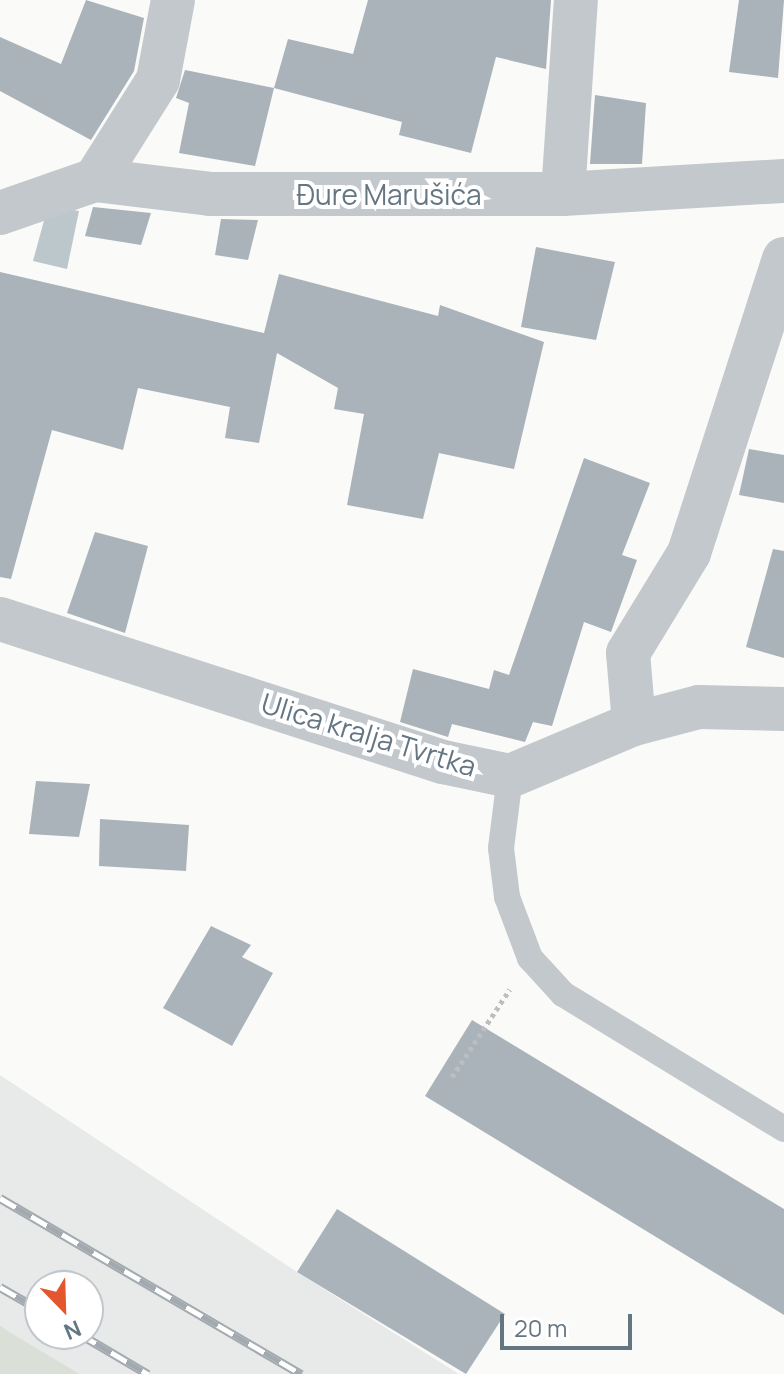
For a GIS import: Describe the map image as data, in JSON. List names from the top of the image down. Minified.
{"streets":{"street":["Đure Marušića","Ulica kralja Tvrtka"]},"scale_bar":"20 m","north":"bottom right"}
